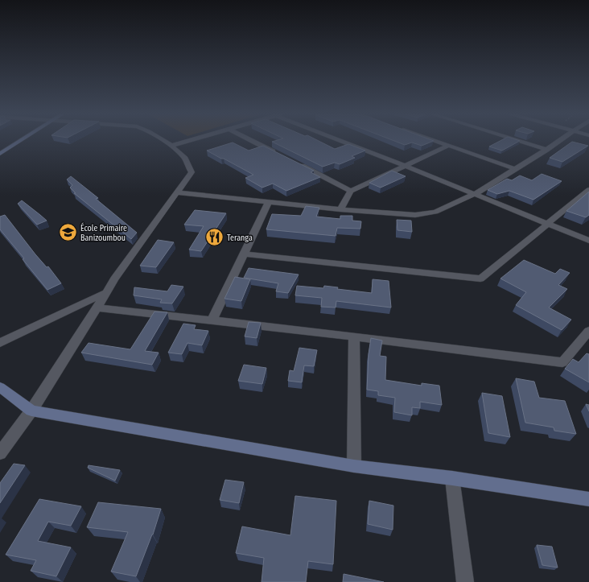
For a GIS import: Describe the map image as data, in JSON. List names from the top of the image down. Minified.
{"places":{"school or university":["École Primaire Banizoumbou"],"restaurant":["Teranga"]}}
